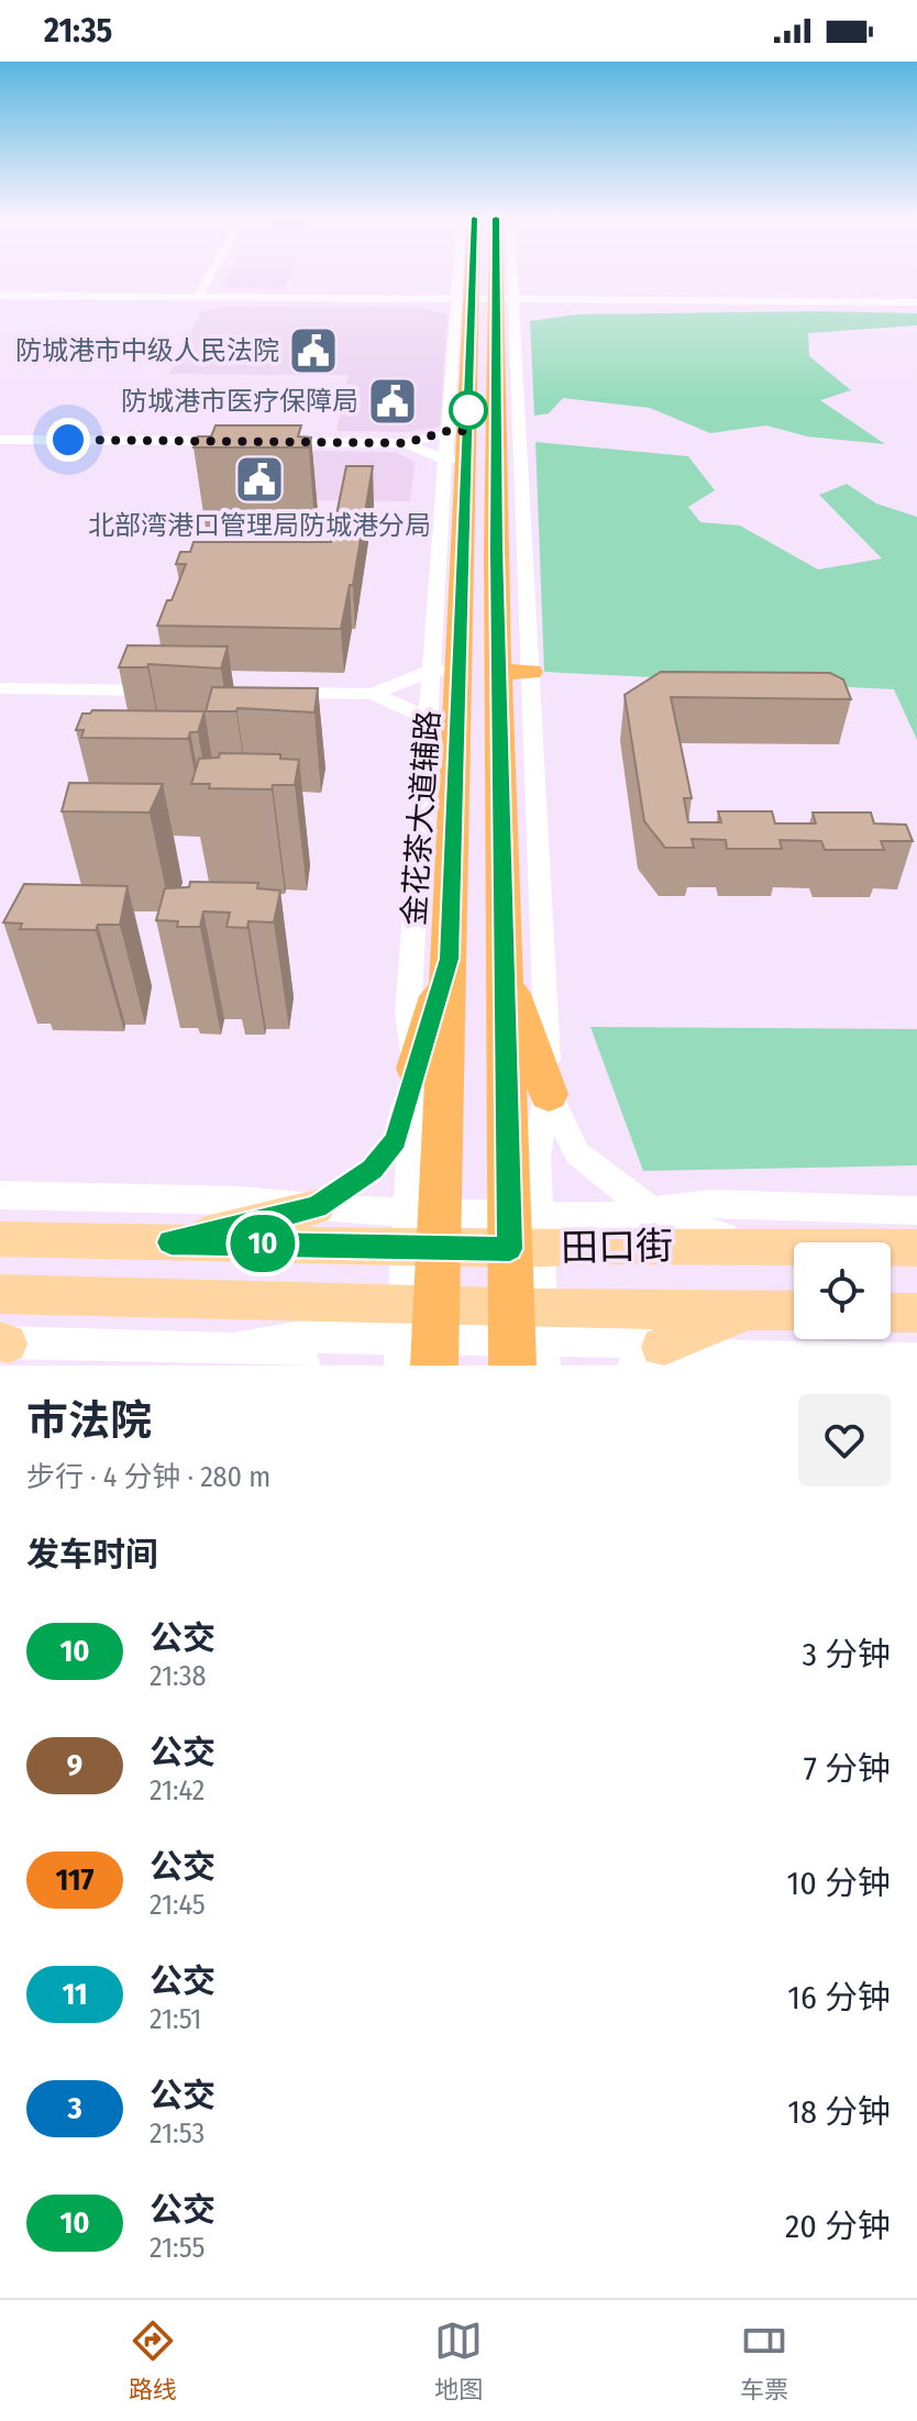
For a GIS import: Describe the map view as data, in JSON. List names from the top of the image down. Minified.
{"streets":{"main road":["田口街"],"street":["金花茶大道辅路"]},"crossings":[["金花茶大道辅路","田口街"]],"places":{"public building":["防城港市中级人民法院","防城港市医疗保障局","北部湾港口管理局防城港分局"]},"lines":["bus line 10"],"page":{"status":"21:35","on_map":"10","heading":[["巿法院","步行 · 4 分钟 · 280 m"],"发车时间"],"list":[{"mark":"10","name":"公交","note":"21:38","value":"3 分钟"},{"mark":"9","name":"公交","note":"21:42","value":"7 分钟"},{"mark":"117","name":"公交","note":"21:45","value":"10 分钟"},{"mark":"11","name":"公交","note":"21:51","value":"16 分钟"},{"mark":"3","name":"公交","note":"21:53","value":"18 分钟"},{"mark":"10","name":"公交","note":"21:55","value":"20 分钟"}],"tabs":["路线","地图","车票"]}}
